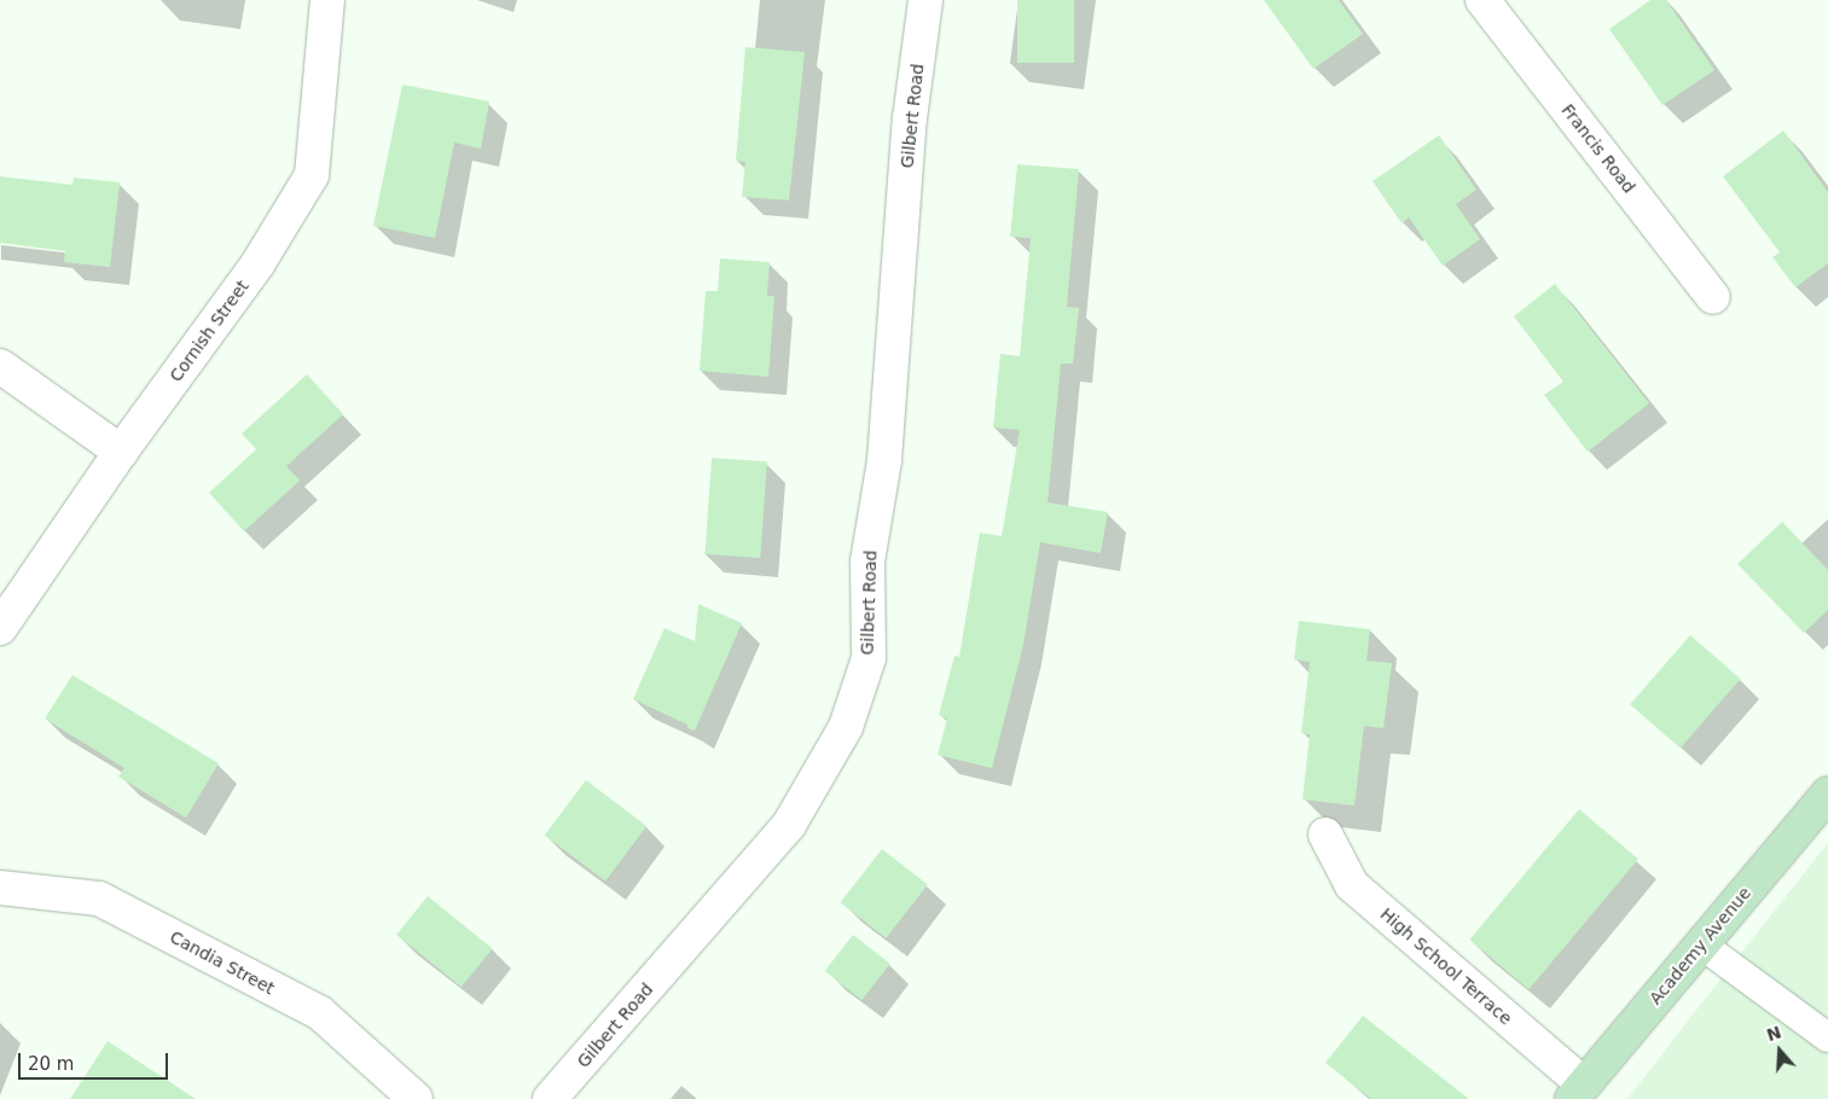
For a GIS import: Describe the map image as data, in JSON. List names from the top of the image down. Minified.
{"streets":{"street":["Gilbert Road","Francis Road","Cornish Street","Academy Avenue","Candia Street","High School Terrace"]},"crossings":[["Academy Avenue","High School Terrace"]],"scale_bar":"20 m","north":"top"}
